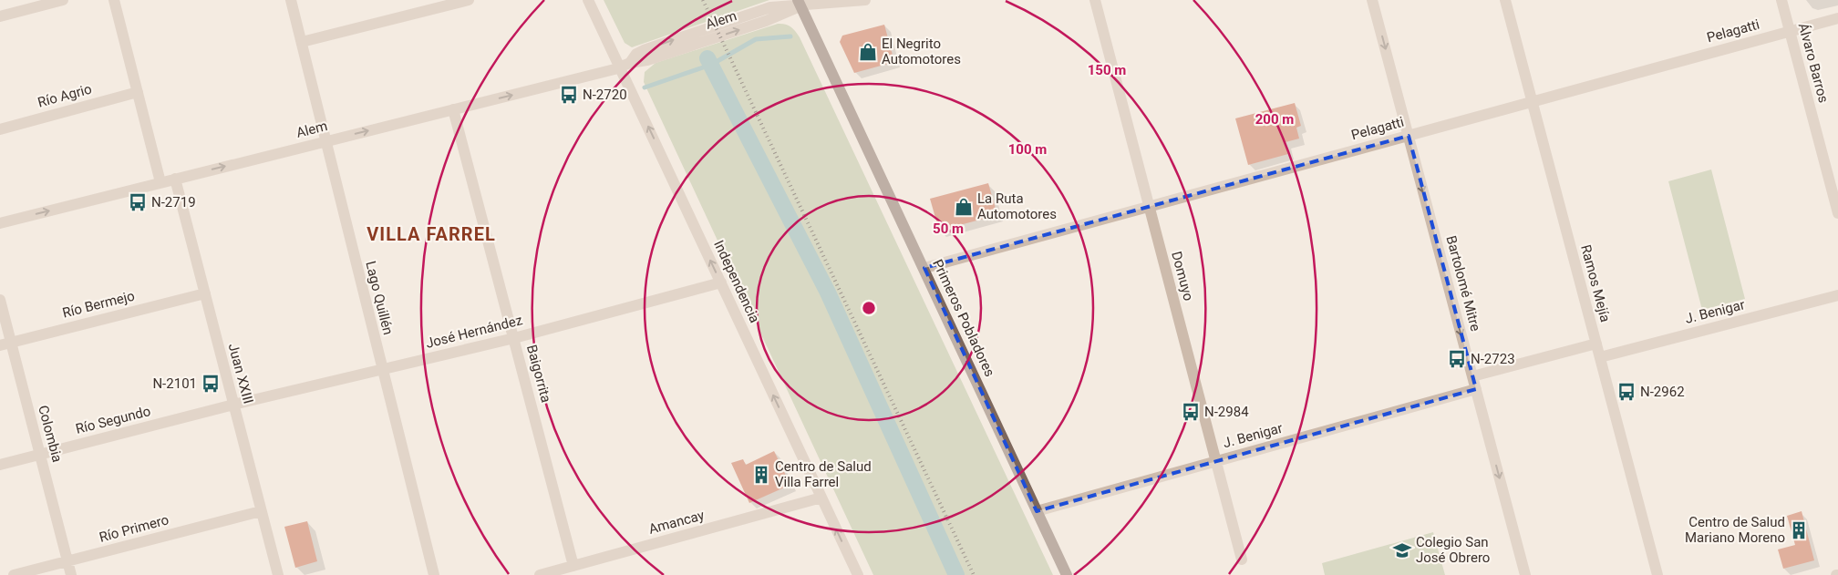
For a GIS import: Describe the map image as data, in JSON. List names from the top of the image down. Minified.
{"streets":{"main road":["Primeros Pobladores"],"street":["Alem","Pelagatti","Álvaro Barros","Río Agrio","Domuyo","Independencia","Bartolomé Mitre","Ramos Mejía","Lago Quillén","Río Bermejo","J. Benigar","José Hernández","Juan XXIII","Baigorrita","Río Segundo","Colombia","Amancay","Río Primero"]},"crossings":[["Alem","Independencia"],["Alem","Lago Quillén"],["Alem","Primeros Pobladores"],["Alem","Juan XXIII"],["Alem","Baigorrita"],["Pelagatti","Álvaro Barros"],["Pelagatti","Domuyo"],["Pelagatti","Bartolomé Mitre"],["Pelagatti","Ramos Mejía"],["Pelagatti","Primeros Pobladores"],["Domuyo","J. Benigar"],["Independencia","José Hernández"],["Independencia","Amancay"],["Bartolomé Mitre","J. Benigar"],["Ramos Mejía","J. Benigar"],["Lago Quillén","José Hernández"],["Río Bermejo","Juan XXIII"],["Río Bermejo","Colombia"],["J. Benigar","Primeros Pobladores"],["José Hernández","Juan XXIII"],["José Hernández","Baigorrita"],["José Hernández","Río Segundo"],["Juan XXIII","Río Segundo"],["Juan XXIII","Río Primero"],["Baigorrita","Amancay"],["Río Segundo","Colombia"],["Colombia","Río Primero"]],"one_way":["Alem","Independencia","Bartolomé Mitre"],"districts":["VILLA FARREL"],"places":{"shop":["El Negrito Automotores","La Ruta Automotores"],"bus stop":["N-2720","N-2719","N-2723","N-2101","N-2962","N-2984"],"building":["Centro de Salud Villa Farrel","Centro de Salud Mariano Moreno"],"school or university":["Colegio San José Obrero"]},"rings":["150 m","200 m","100 m","50 m"]}
